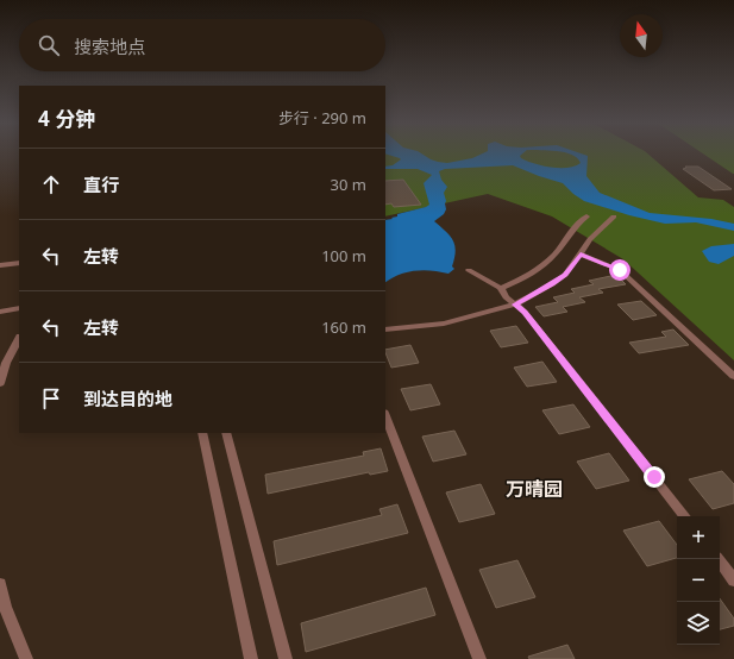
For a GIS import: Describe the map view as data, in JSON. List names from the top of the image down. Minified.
{"districts":["万晴园"],"north":"top","page":{"search":"搜索地点","heading":["4 分钟","步行 · 290 m"],"list":[["直行","30 m"],["左转","100 m"],["左转","160 m"],"到达目的地"],"map_buttons":["+","−"]}}
